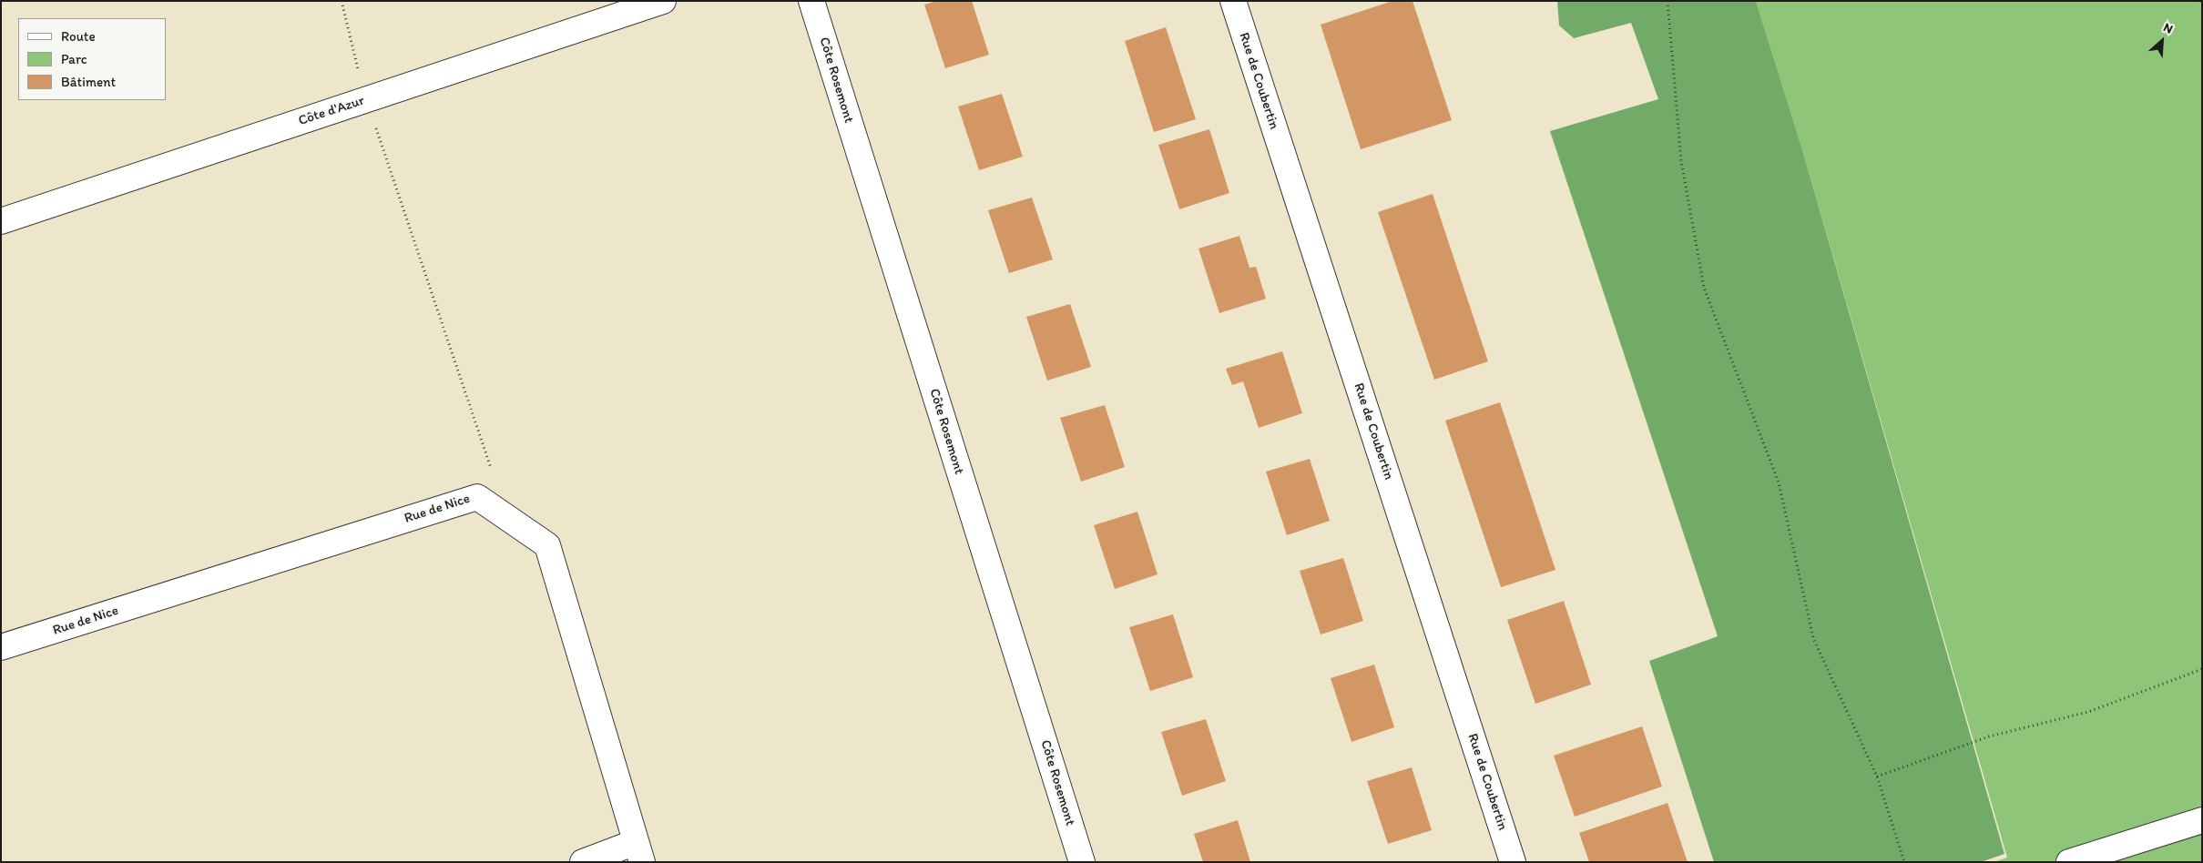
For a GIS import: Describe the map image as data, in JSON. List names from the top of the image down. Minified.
{"streets":{"street":["Côte Rosemont","Rue de Coubertin","Côte d'Azur","Rue de Nice"]},"legend":["Route","Parc","Bâtiment"],"north":"top right"}
